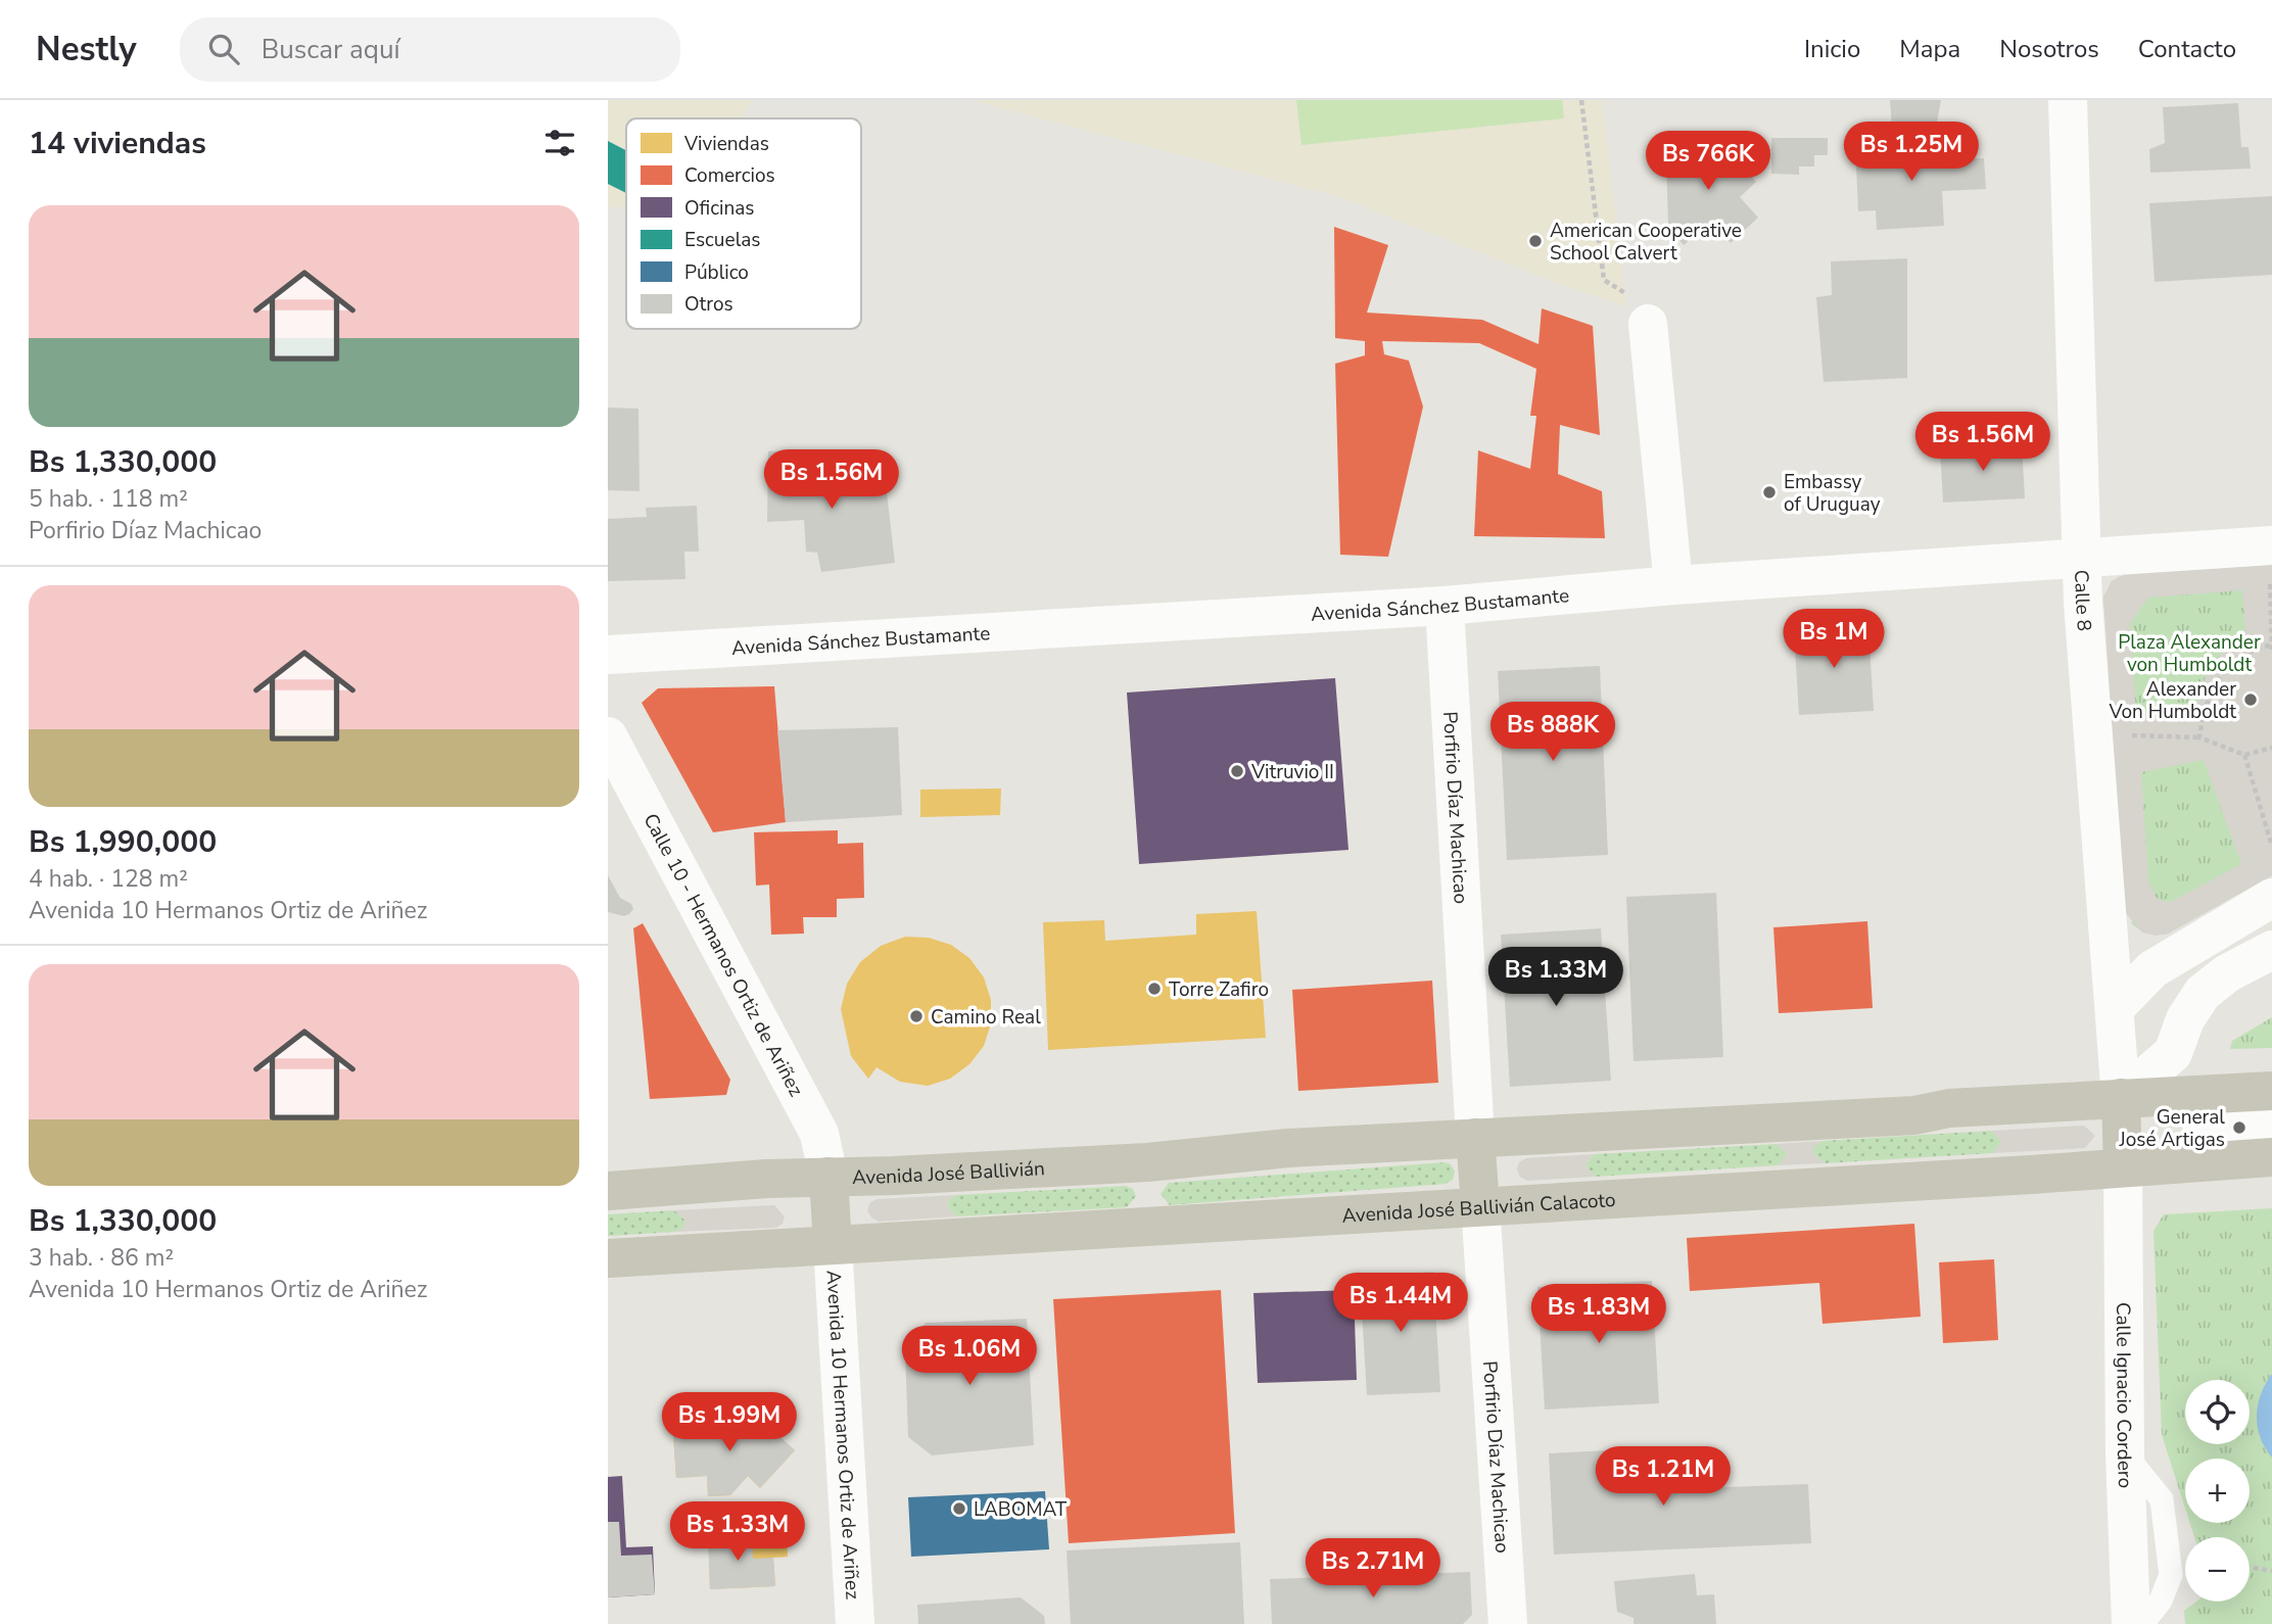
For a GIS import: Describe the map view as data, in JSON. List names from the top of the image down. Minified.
{"streets":{"main road":["Avenida José Ballivián","Avenida José Ballivián Calacoto"],"street":["Calle 8","Avenida Sánchez Bustamante","Porfirio Díaz Machicao","Calle 10 - Hermanos Ortiz de Ariñez","Calle Ignacio Cordero","Avenida 10 Hermanos Ortiz de Ariñez"]},"crossings":[["Calle 8","Avenida Sánchez Bustamante"],["Avenida Sánchez Bustamante","Porfirio Díaz Machicao"],["Porfirio Díaz Machicao","Avenida José Ballivián"],["Porfirio Díaz Machicao","Avenida José Ballivián Calacoto"],["Calle 10 - Hermanos Ortiz de Ariñez","Avenida José Ballivián"],["Avenida José Ballivián Calacoto","Calle Ignacio Cordero"],["Avenida José Ballivián Calacoto","Avenida 10 Hermanos Ortiz de Ariñez"]],"parks":["Plaza Alexander von Humboldt"],"places":["American Cooperative School Calvert","Embassy of Uruguay","Alexander Von Humboldt","Vitruvio II","Torre Zafiro","Camino Real","General José Artigas","LABOMAT"],"legend":["Viviendas","Comercios","Oficinas","Escuelas","Público","Otros"],"page":{"header":"Nestly","search":"Buscar aquí","nav":["Inicio","Mapa","Nosotros","Contacto"],"heading":"14 viviendas","price":["Bs 1.25M","Bs 766K","Bs 1.56M","Bs 1.56M","Bs 1M","Bs 888K","Bs 1.33M","Bs 1.44M","Bs 1.83M","Bs 1.06M","Bs 1.99M","Bs 1.21M","Bs 1.33M","Bs 2.71M"],"list":[{"name":"Bs 1,330,000","note":"5 hab. · 118 m² · Porfirio Díaz Machicao"},{"name":"Bs 1,990,000","note":"4 hab. · 128 m² · Avenida 10 Hermanos Ortiz de Ariñez"},{"name":"Bs 1,330,000","note":"3 hab. · 86 m² · Avenida 10 Hermanos Ortiz de Ariñez"}],"map_buttons":["+","−"]}}
